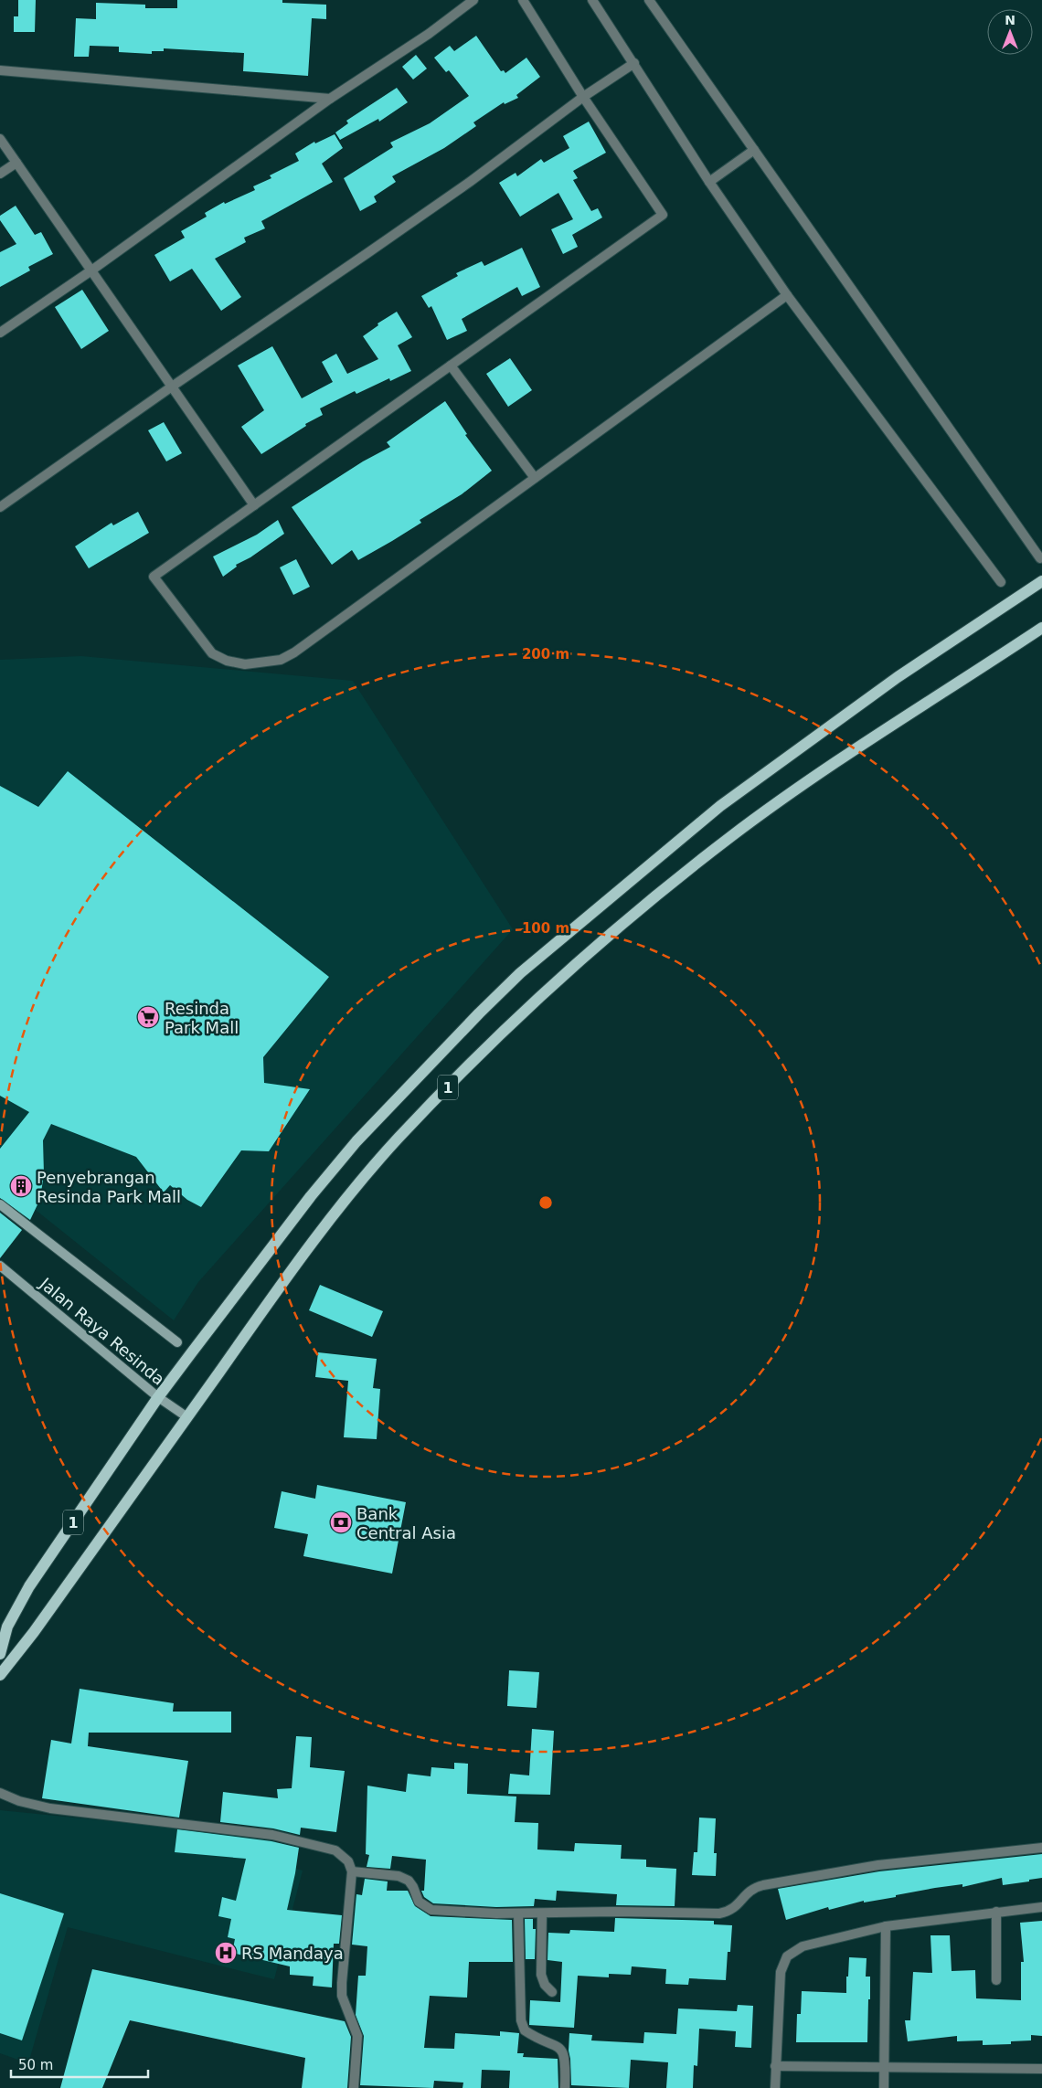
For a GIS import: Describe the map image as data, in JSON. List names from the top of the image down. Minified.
{"streets":{"main road":["1"],"street":["Jalan Raya Resinda"]},"crossings":[["1","Jalan Raya Resinda"]],"places":{"supermarket":["Resinda Park Mall"],"building":["Penyebrangan Resinda Park Mall"],"bank":["Bank Central Asia"],"hospital":["RS Mandaya"]},"scale_bar":"50 m","north":"top","rings":["200 m","100 m"]}
